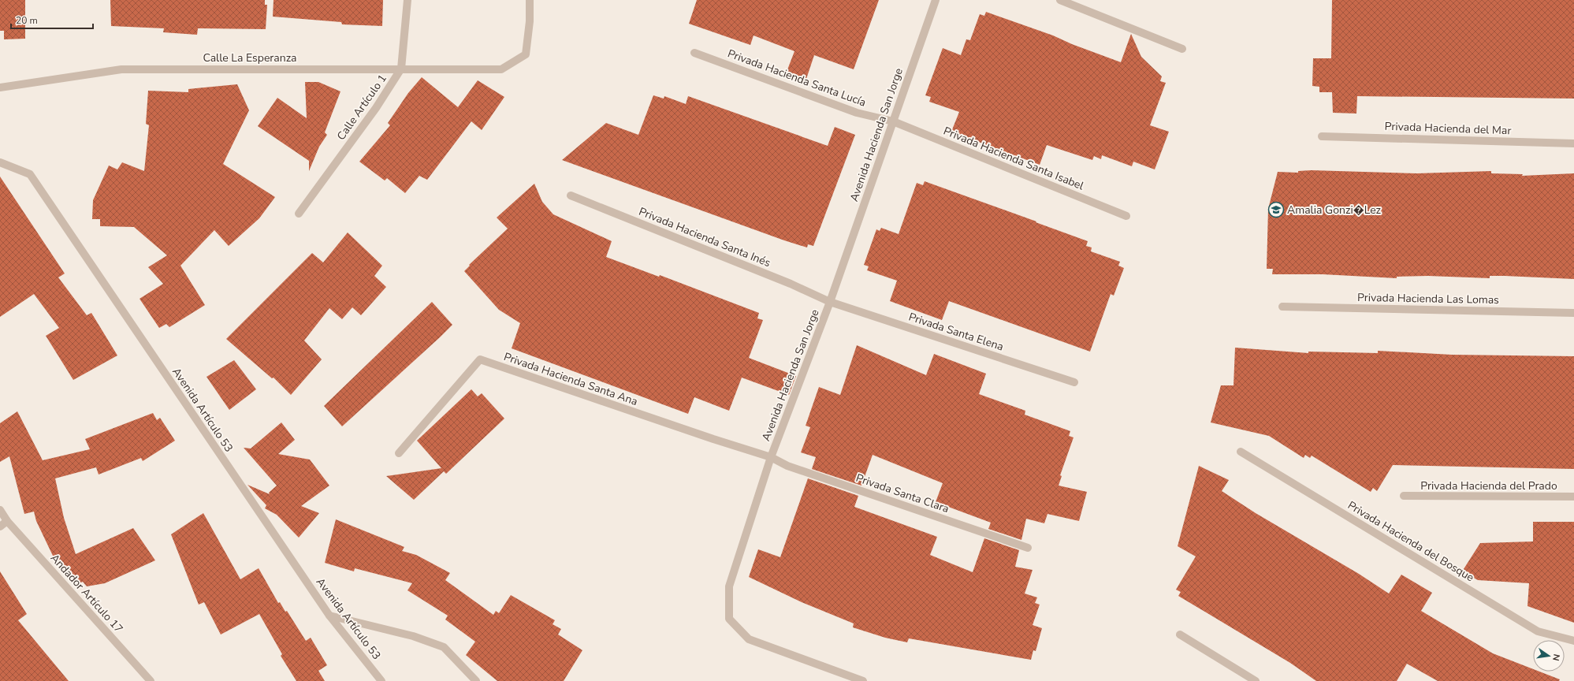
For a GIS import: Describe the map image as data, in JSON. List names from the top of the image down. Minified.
{"streets":{"street":["Calle La Esperanza","Privada Hacienda Santa Lucía","Calle Artículo 1","Privada Hacienda del Mar","Avenida Hacienda San Jorge","Privada Hacienda Santa Isabel","Privada Hacienda Santa Inés","Privada Hacienda Las Lomas","Privada Santa Elena","Privada Hacienda Santa Ana","Avenida Artículo 53","Privada Hacienda del Prado","Privada Santa Clara","Privada Hacienda del Bosque","Andador Artículo 17"]},"crossings":[["Calle La Esperanza","Calle Artículo 1"],["Privada Hacienda Santa Lucía","Avenida Hacienda San Jorge"],["Privada Hacienda Santa Lucía","Privada Hacienda Santa Isabel"],["Avenida Hacienda San Jorge","Privada Hacienda Santa Isabel"],["Avenida Hacienda San Jorge","Privada Hacienda Santa Inés"],["Avenida Hacienda San Jorge","Privada Santa Elena"],["Avenida Hacienda San Jorge","Privada Hacienda Santa Ana"],["Avenida Hacienda San Jorge","Privada Santa Clara"],["Privada Hacienda Santa Inés","Privada Santa Elena"],["Privada Hacienda Santa Ana","Privada Santa Clara"]],"places":{"school or university":["Amalia Gonzi�Lez"]},"scale_bar":"20 m","north":"right"}
